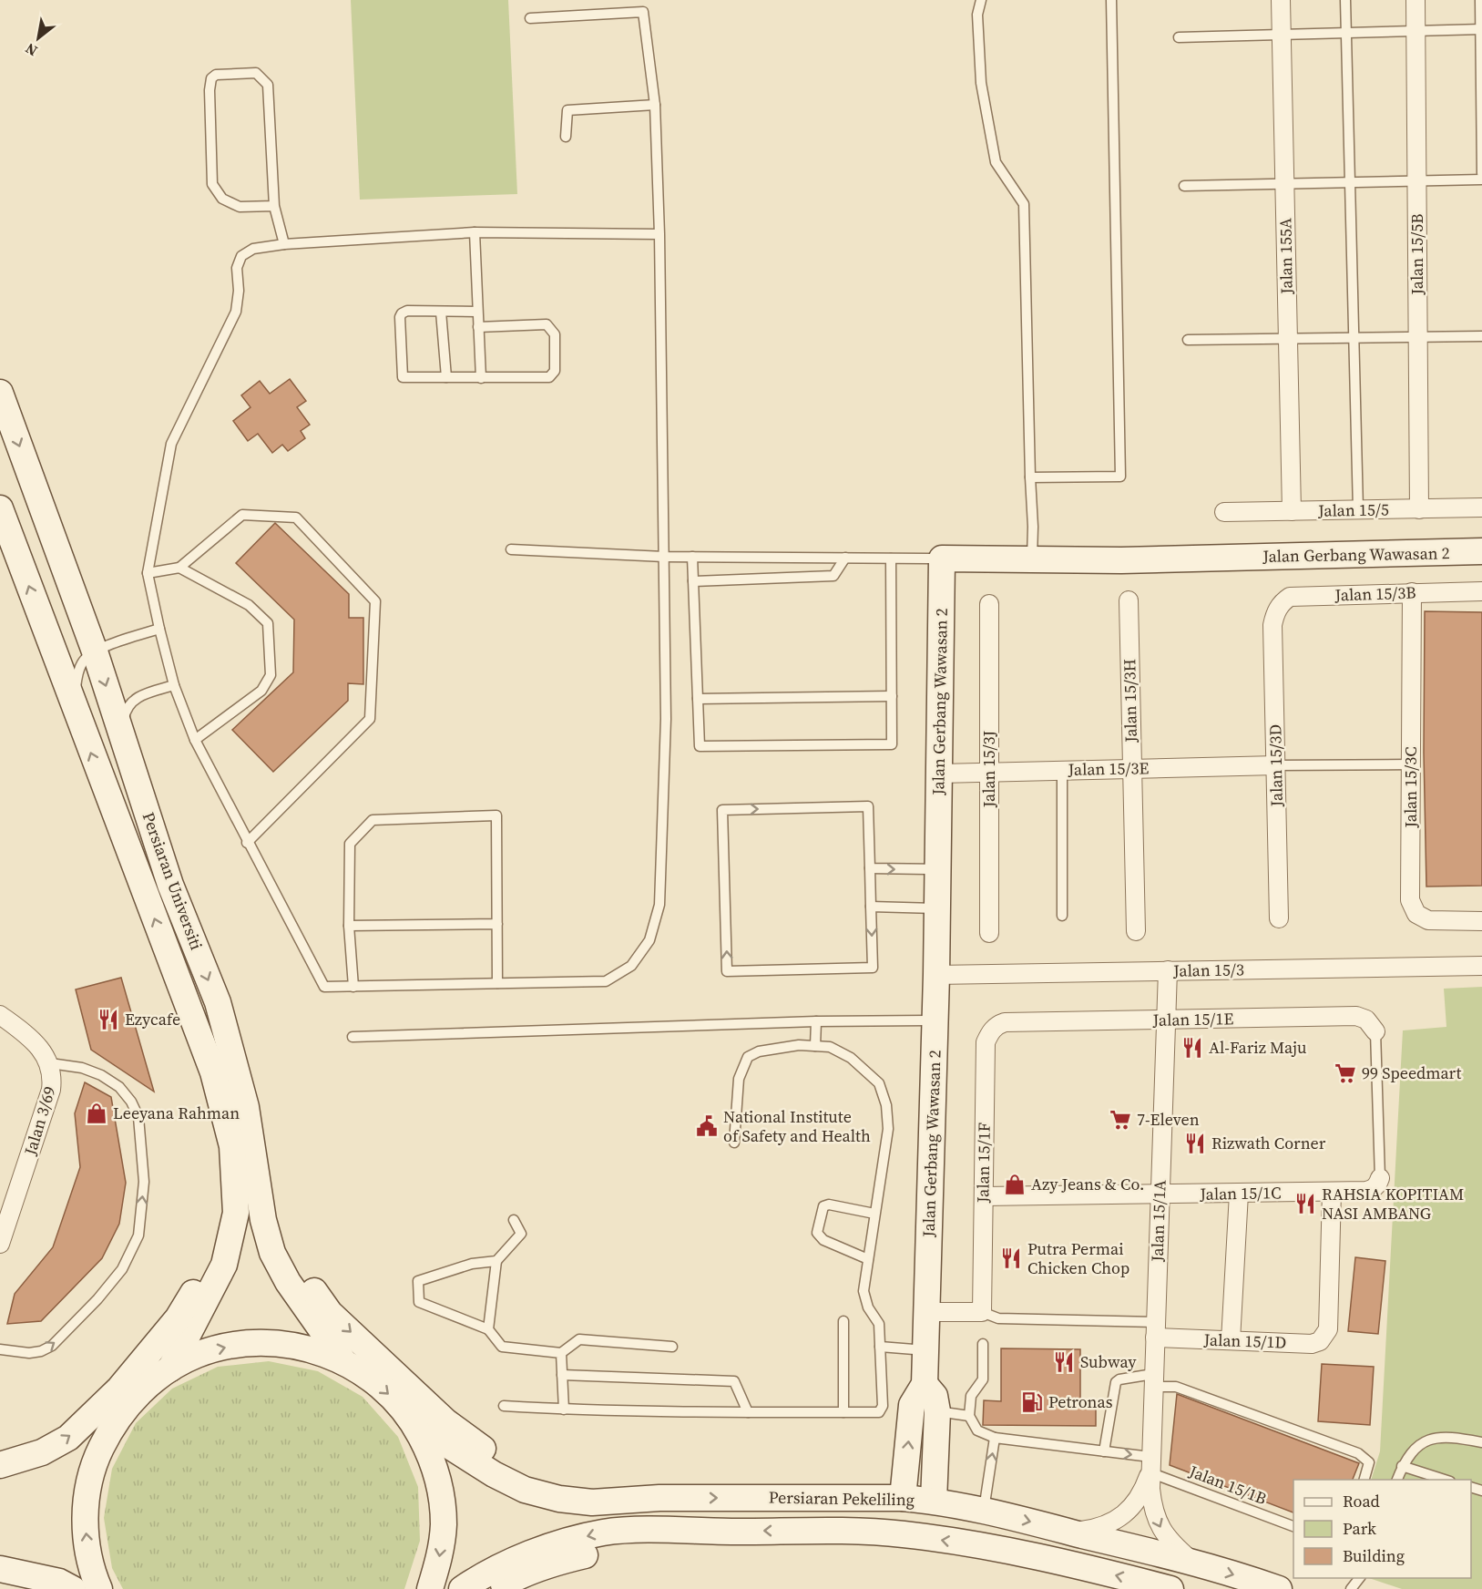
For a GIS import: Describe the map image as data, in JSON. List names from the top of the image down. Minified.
{"streets":{"main road":["Jalan Gerbang Wawasan 2","Persiaran Universiti","Persiaran Pekeliling"],"street":["Jalan 15/5B","Jalan 155A","Jalan 15/5","Jalan 15/3B","Jalan 15/3H","Jalan 15/3D","Jalan 15/3J","Jalan 15/3E","Jalan 15/3C","Jalan 15/3","Jalan 15/1E","Jalan 3/69","Jalan 15/1F","Jalan 15/1C","Jalan 15/1A","Jalan 15/1D"],"lane":["Jalan 15/1B"]},"crossings":[["Jalan 15/5B","Jalan 15/5"],["Jalan 155A","Jalan 15/5"],["Jalan Gerbang Wawasan 2","Jalan 15/3E"],["Jalan Gerbang Wawasan 2","Jalan 15/3"],["Jalan Gerbang Wawasan 2","Persiaran Pekeliling"],["Jalan 15/3B","Jalan 15/3D"],["Jalan 15/3B","Jalan 15/3C"],["Jalan 15/3H","Jalan 15/3E"],["Jalan 15/3D","Jalan 15/3E"],["Jalan 15/3J","Jalan 15/3E"],["Jalan 15/3","Jalan 15/1A"],["Jalan 15/1E","Jalan 15/1F"],["Jalan 15/1E","Jalan 15/1A"],["Jalan 15/1F","Jalan 15/1C"],["Jalan 15/1C","Jalan 15/1A"],["Jalan 15/1C","Jalan 15/1D"],["Jalan 15/1A","Jalan 15/1D"],["Jalan 15/1A","Jalan 15/1B"],["Jalan 15/1A","Persiaran Pekeliling"]],"places":{"restaurant":["Ezycafe","Al-Fariz Maju","Rizwath Corner","RAHSIA KOPITIAM NASI AMBANG","Putra Permai Chicken Chop","Subway"],"supermarket":["99 Speedmart","7-Eleven"],"shop":["Leeyana Rahman","Azy Jeans & Co."],"public building":["National Institute of Safety and Health"],"fuel station":["Petronas"]},"legend":["Road","Park","Building"],"north":"bottom left"}
